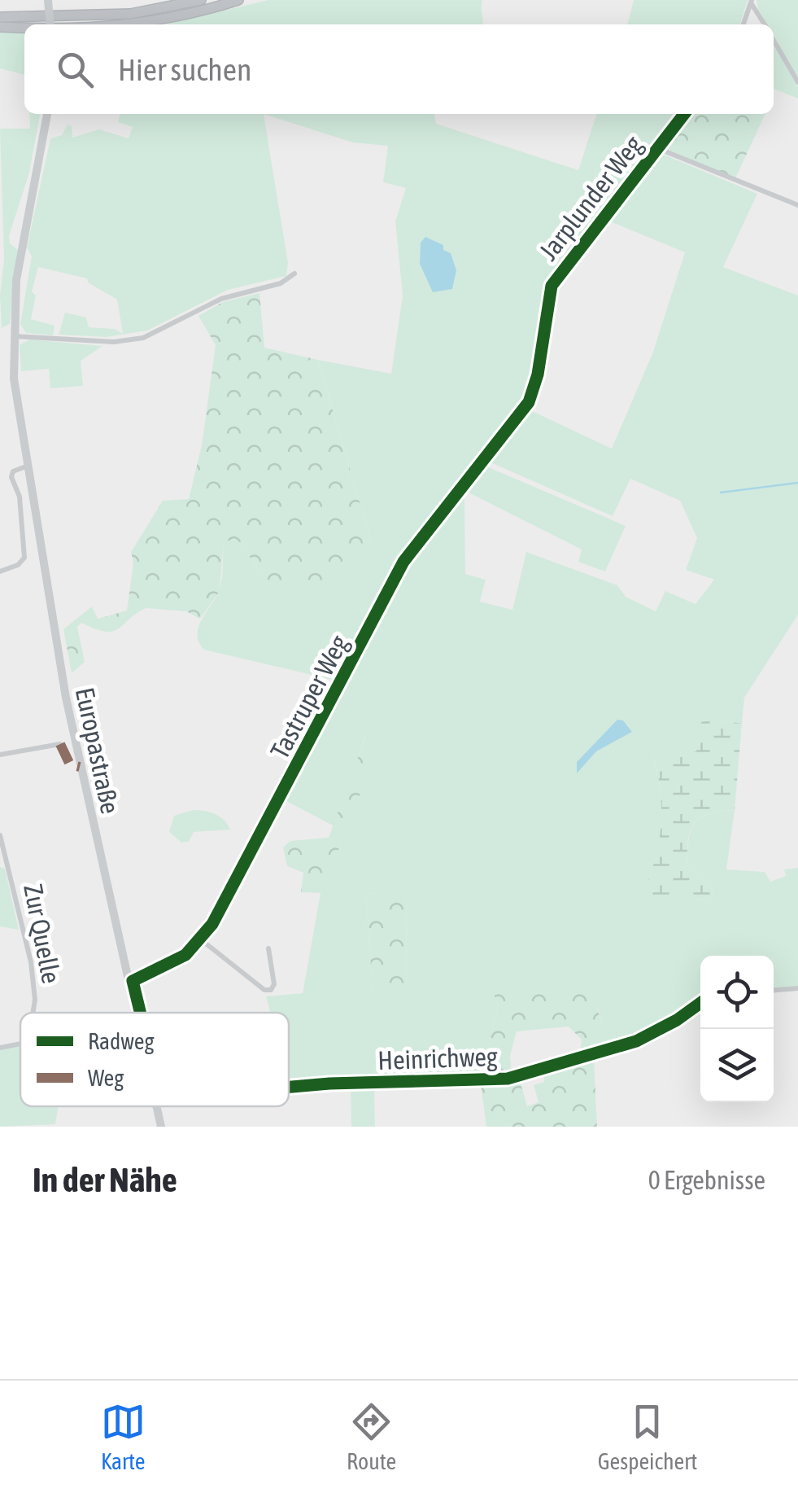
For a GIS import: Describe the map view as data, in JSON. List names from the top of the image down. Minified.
{"streets":{"main road":["Europastraße"],"street":["Jarplunder Weg","Tastruper Weg","Zur Quelle","Heinrichweg"]},"crossings":[["Jarplunder Weg","Tastruper Weg"],["Tastruper Weg","Europastraße"]],"legend":["Radweg","Weg"],"page":{"search":"Hier suchen","heading":["In der Nähe","0 Ergebnisse"],"nav":["Karte","Route","Gespeichert"]}}
